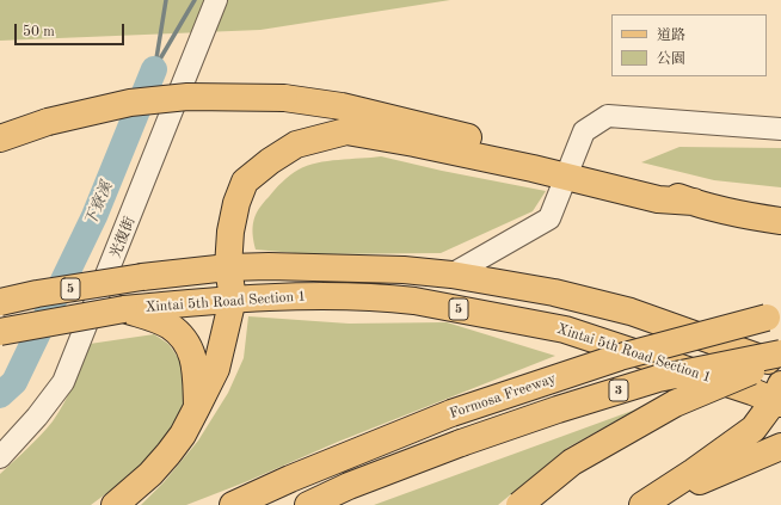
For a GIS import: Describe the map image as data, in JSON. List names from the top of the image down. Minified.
{"streets":{"main road":["5","Xintai 5th Road Section 1","3","Formosa Freeway"],"lane":["光復街"]},"water":["下寮溪"],"legend":["道路","公園"],"scale_bar":"50 m"}
